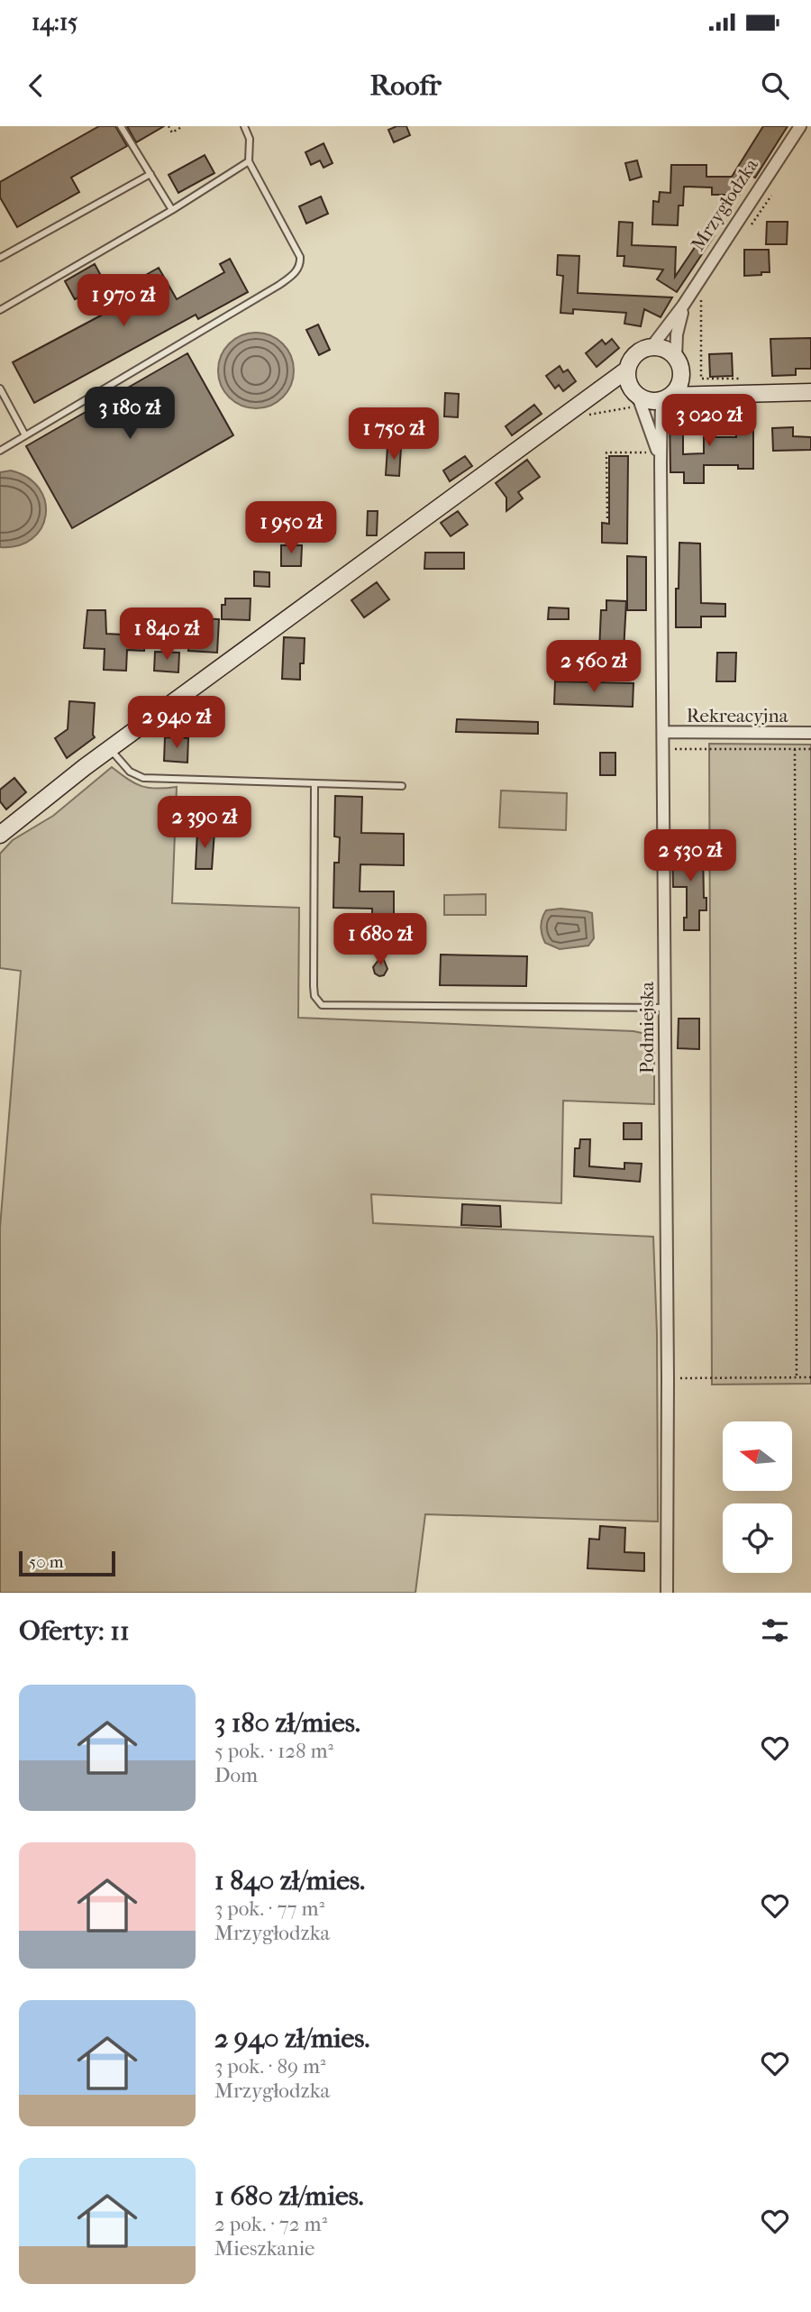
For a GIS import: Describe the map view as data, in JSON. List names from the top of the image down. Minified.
{"streets":{"street":["Mrzygłodzka","Rekreacyjna","Podmiejska"]},"crossings":[["Mrzygłodzka","Podmiejska"],["Rekreacyjna","Podmiejska"]],"scale_bar":"50 m","north":"left","page":{"status":"14:15","header":"Roofr","price":["1 970 zł","3 180 zł","3 020 zł","1 750 zł","1 950 zł","1 840 zł","2 560 zł","2 940 zł","2 390 zł","2 530 zł","1 680 zł"],"scale":"50 m","heading":"Oferty: 11","list":[{"name":"3 180 zł/mies.","note":"5 pok. · 128 m² · Dom"},{"name":"1 840 zł/mies.","note":"3 pok. · 77 m² · Mrzygłodzka"},{"name":"2 940 zł/mies.","note":"3 pok. · 89 m² · Mrzygłodzka"},{"name":"1 680 zł/mies.","note":"2 pok. · 72 m² · Mieszkanie"}]}}
